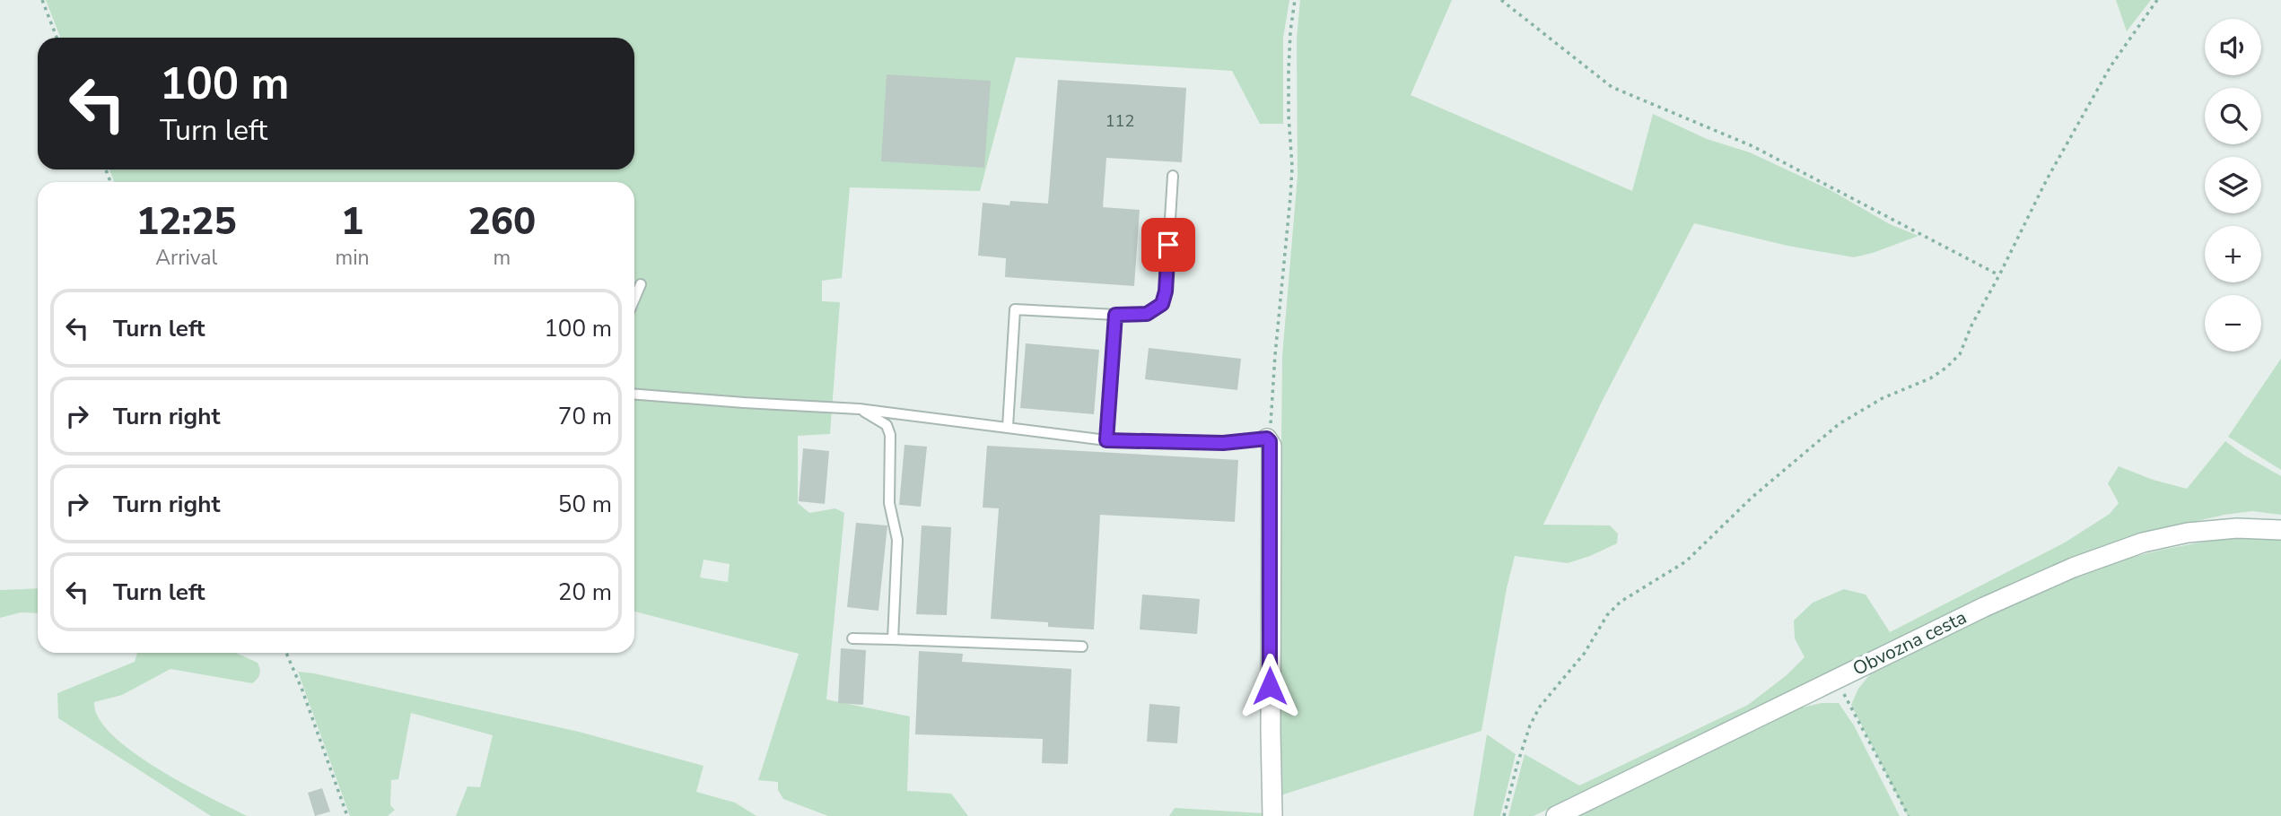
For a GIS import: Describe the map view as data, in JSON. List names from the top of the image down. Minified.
{"streets":{"street":["Obvozna cesta"]},"house_numbers":["112"],"page":{"map_buttons":["+","−"],"turn":["100 m","Turn left"],"eta":["12:25","Arrival","1","min","260","m"],"list":[{"name":"Turn left","value":"100 m"},{"name":"Turn right","value":"70 m"},{"name":"Turn right","value":"50 m"},{"name":"Turn left","value":"20 m"}]}}
